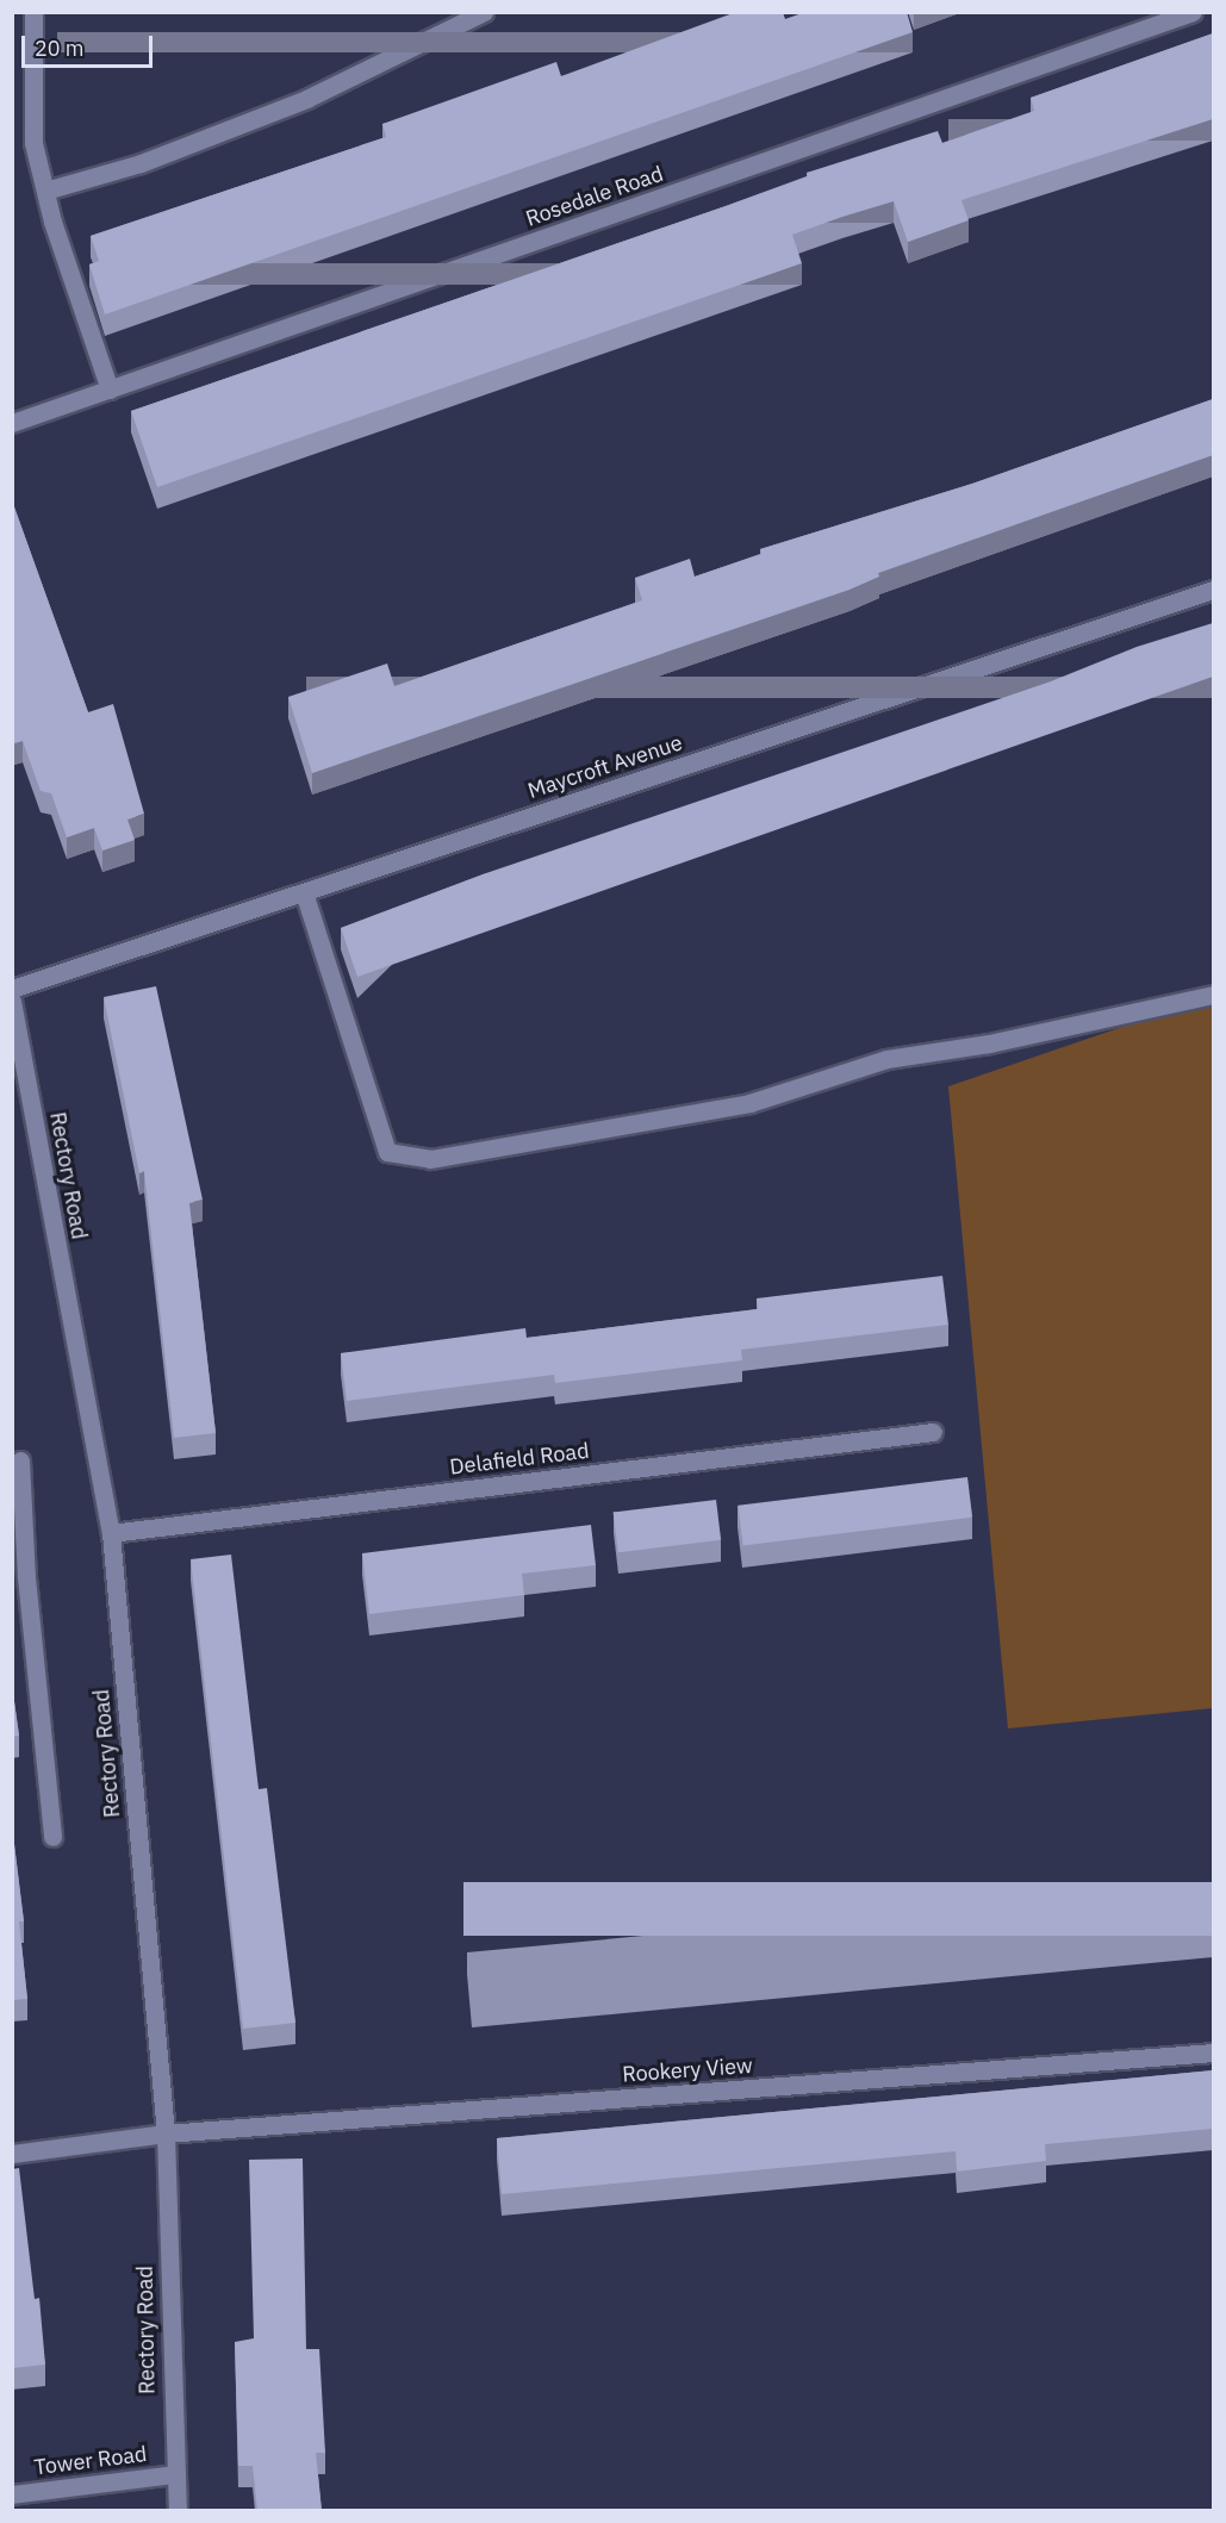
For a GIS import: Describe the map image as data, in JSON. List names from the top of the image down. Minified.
{"streets":{"street":["Rosedale Road","Maycroft Avenue","Rectory Road","Delafield Road","Rookery View","Tower Road"]},"crossings":[["Rectory Road","Delafield Road"],["Rectory Road","Rookery View"],["Rectory Road","Tower Road"]],"scale_bar":"20 m"}
